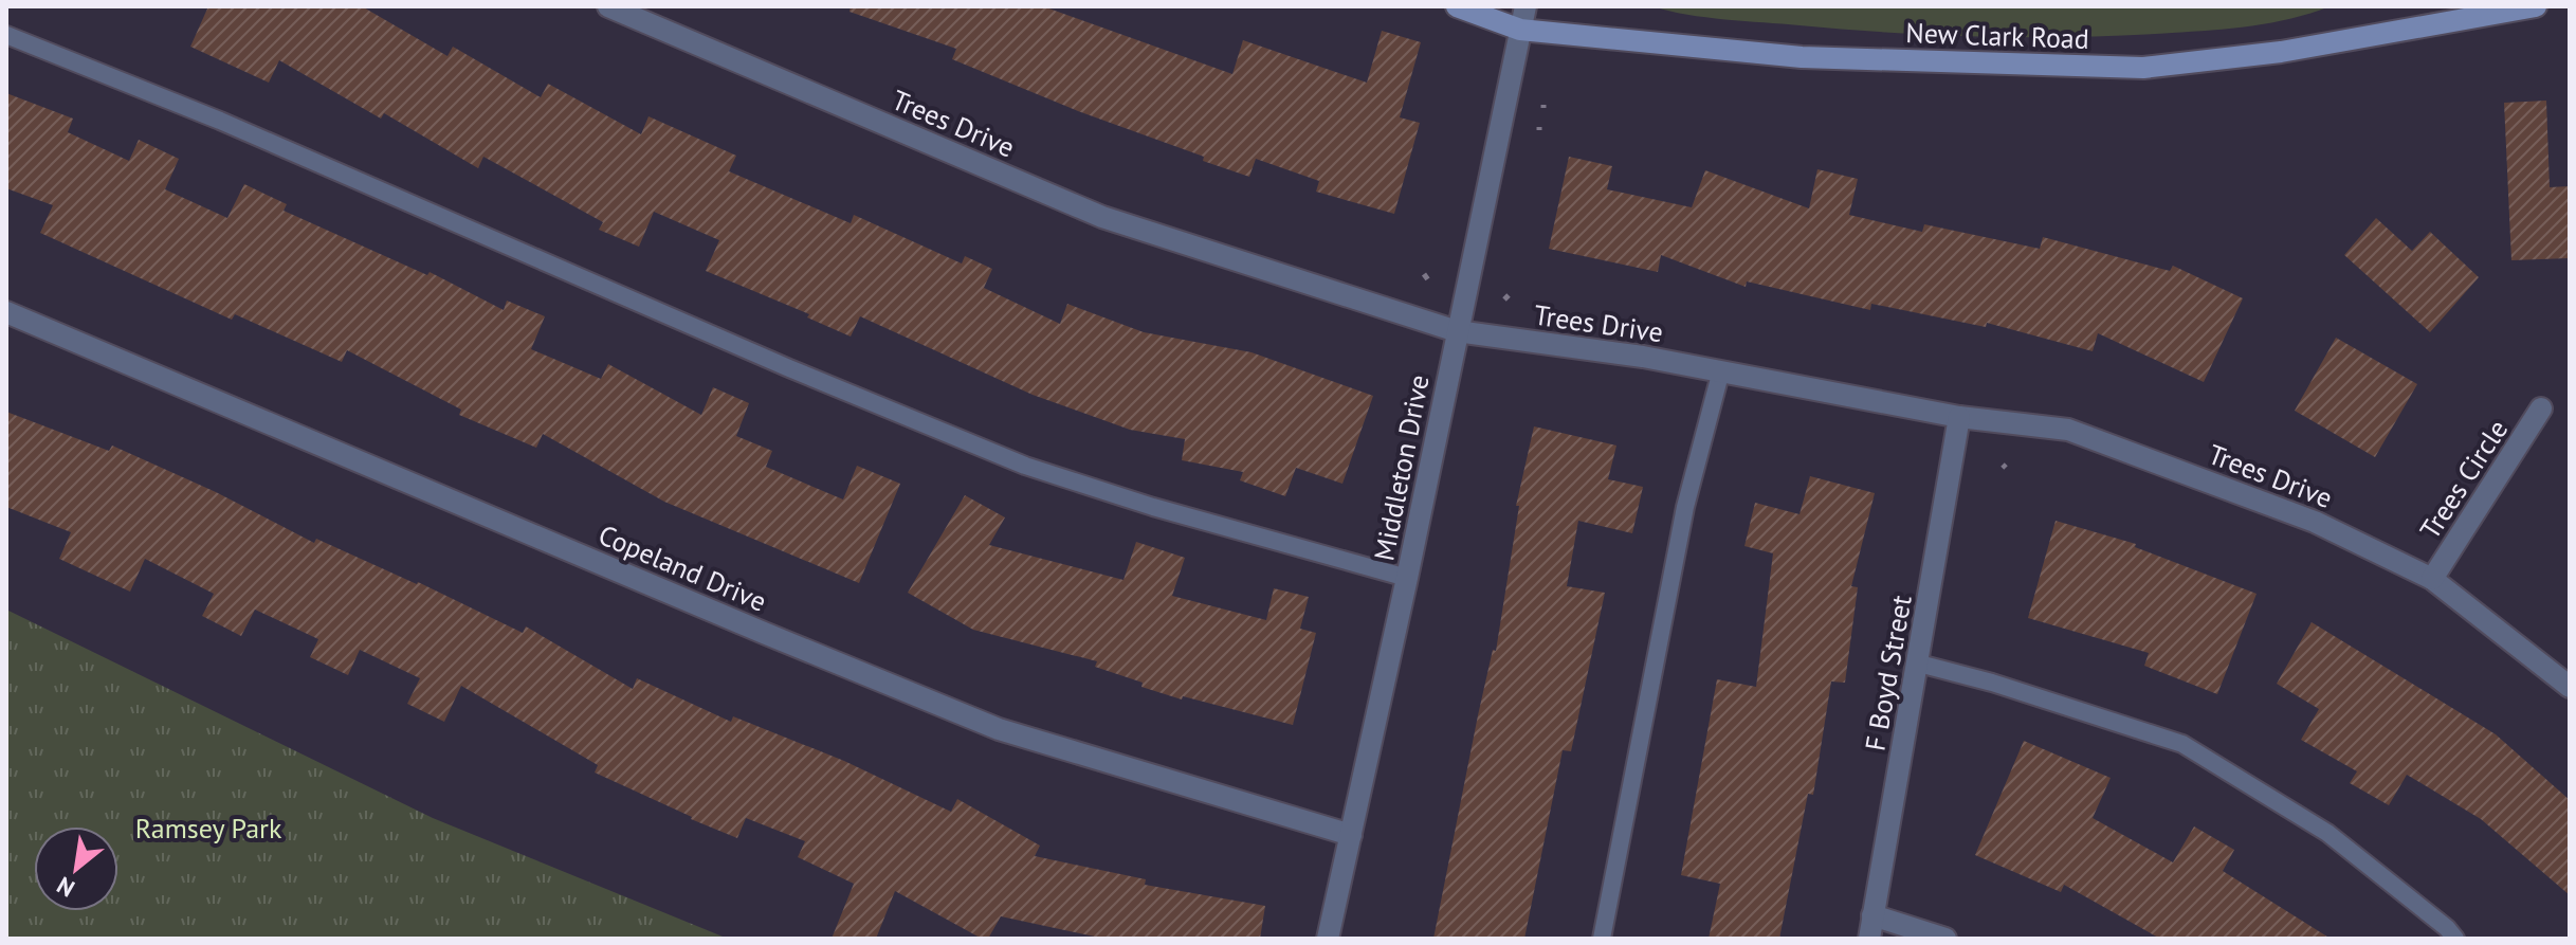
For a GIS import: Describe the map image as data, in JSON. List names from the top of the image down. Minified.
{"streets":{"main road":["New Clark Road"],"street":["Trees Drive","Middleton Drive","Trees Circle","Copeland Drive","F Boyd Street"]},"crossings":[["New Clark Road","Middleton Drive"],["Trees Drive","Middleton Drive"],["Trees Drive","Trees Circle"],["Trees Drive","F Boyd Street"],["Middleton Drive","Copeland Drive"]],"parks":["Ramsey Park"],"north":"bottom left"}
